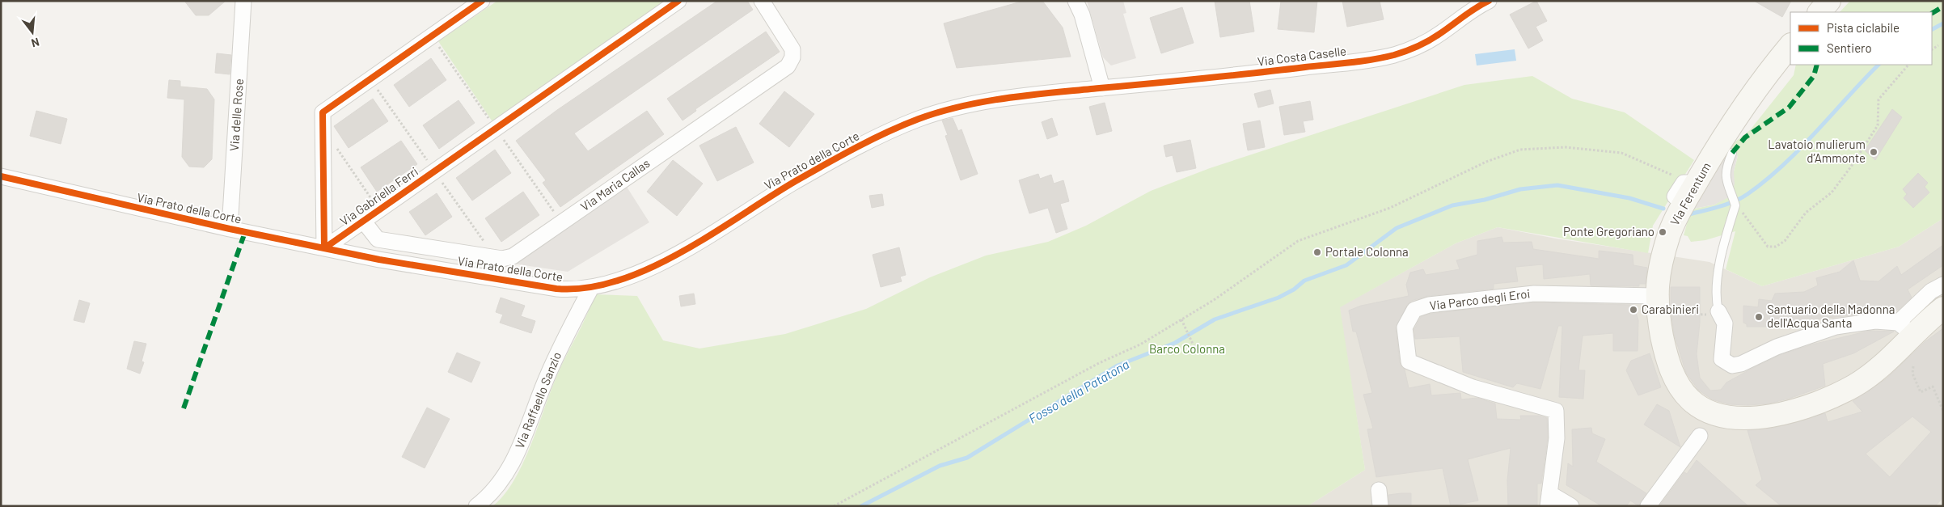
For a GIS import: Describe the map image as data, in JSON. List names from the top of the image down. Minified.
{"streets":{"main road":["Via Ferentum"],"street":["Via Costa Caselle","Via delle Rose","Via Prato della Corte","Via Maria Callas","Via Gabriella Ferri","Via Parco degli Eroi","Via Raffaello Sanzio"]},"crossings":[["Via Costa Caselle","Via Prato della Corte"],["Via delle Rose","Via Prato della Corte"],["Via Prato della Corte","Via Gabriella Ferri"],["Via Prato della Corte","Via Raffaello Sanzio"],["Via Maria Callas","Via Gabriella Ferri"],["Via Ferentum","Via Parco degli Eroi"]],"water":["Fosso della Patatona"],"parks":["Barco Colonna"],"places":["Lavatoio mulierum d’Ammonte","Ponte Gregoriano","Portale Colonna","Carabinieri","Santuario della Madonna dell'Acqua Santa"],"legend":["Pista ciclabile","Sentiero"],"north":"bottom"}
